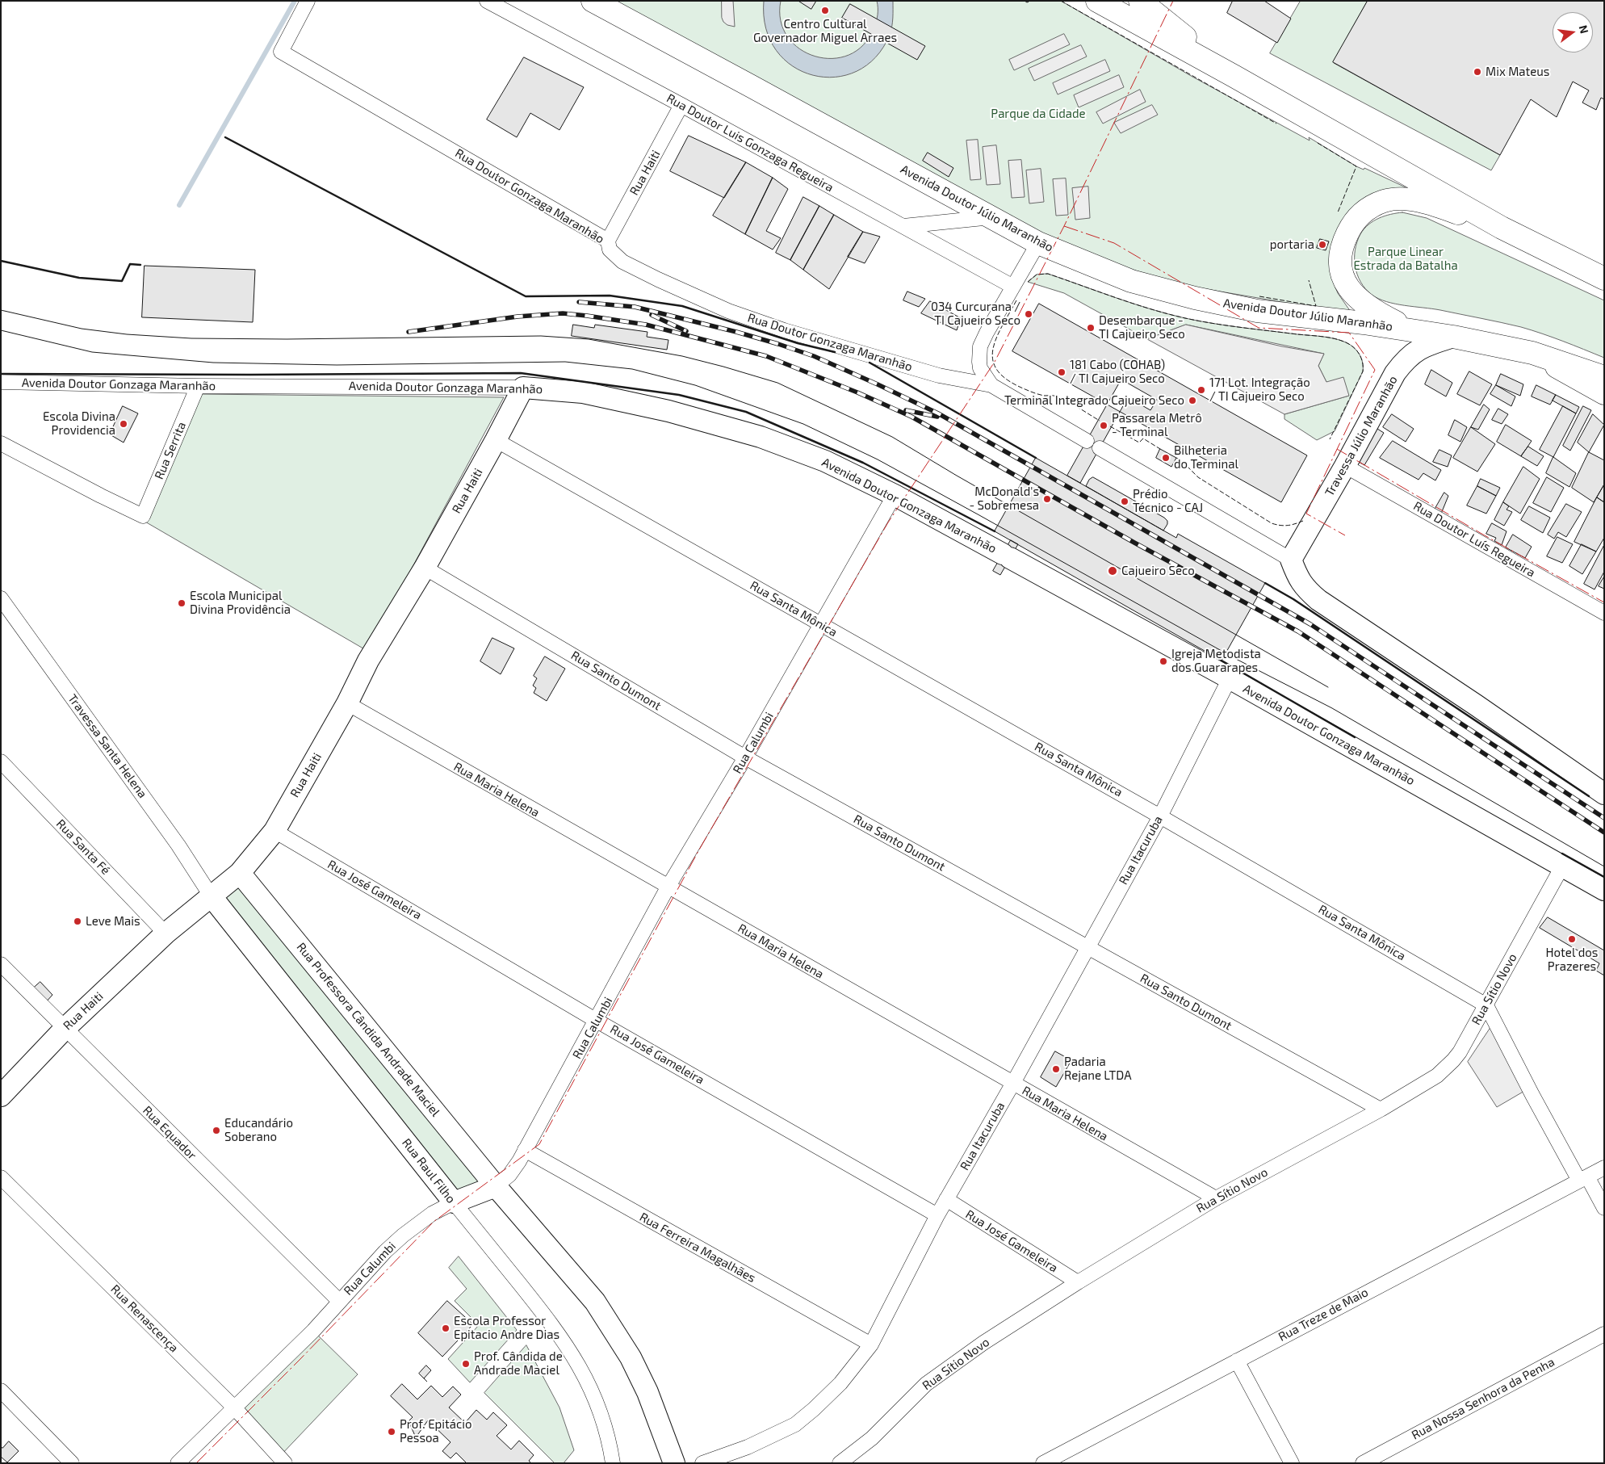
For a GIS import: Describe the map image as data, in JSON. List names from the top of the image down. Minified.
{"streets":{"main road":["Avenida Doutor Júlio Maranhão"],"street":["Rua Doutor Luis Gonzaga Regueira","Rua Haiti","Rua Doutor Gonzaga Maranhão","Avenida Doutor Gonzaga Maranhão","Travessa Júlio Maranhão","Rua Serrita","Rua Doutor Luís Regueira","Rua Santa Mônica","Rua Santo Dumont","Rua Calumbi","Travessa Santa Helena","Rua Maria Helena","Rua Santa Fé","Rua Itacuruba","Rua José Gameleira","Rua Sítio Novo","Rua Professora Cândida Andrade Maciel","Rua Equador","Rua Raul Filho","Rua Ferreira Magalhães","Rua Treze de Maio","Rua Renascença","Rua Nossa Senhora da Penha"]},"crossings":[["Rua Doutor Luis Gonzaga Regueira","Rua Haiti"],["Rua Haiti","Rua Doutor Gonzaga Maranhão"],["Rua Haiti","Avenida Doutor Gonzaga Maranhão"],["Rua Haiti","Rua Santa Mônica"],["Rua Haiti","Rua Santo Dumont"],["Rua Haiti","Travessa Santa Helena"],["Rua Haiti","Rua Maria Helena"],["Rua Haiti","Rua Santa Fé"],["Rua Haiti","Rua José Gameleira"],["Rua Haiti","Rua Professora Cândida Andrade Maciel"],["Rua Haiti","Rua Equador"],["Rua Haiti","Rua Raul Filho"],["Avenida Doutor Júlio Maranhão","Travessa Júlio Maranhão"],["Avenida Doutor Gonzaga Maranhão","Rua Serrita"],["Avenida Doutor Gonzaga Maranhão","Rua Calumbi"],["Avenida Doutor Gonzaga Maranhão","Rua Itacuruba"],["Avenida Doutor Gonzaga Maranhão","Rua Sítio Novo"],["Travessa Júlio Maranhão","Rua Doutor Luís Regueira"],["Rua Santa Mônica","Rua Calumbi"],["Rua Santa Mônica","Rua Itacuruba"],["Rua Santa Mônica","Rua Sítio Novo"],["Rua Santo Dumont","Rua Calumbi"],["Rua Santo Dumont","Rua Itacuruba"],["Rua Santo Dumont","Rua Sítio Novo"],["Rua Calumbi","Rua Maria Helena"],["Rua Calumbi","Rua José Gameleira"],["Rua Calumbi","Rua Professora Cândida Andrade Maciel"],["Rua Calumbi","Rua Equador"],["Rua Calumbi","Rua Raul Filho"],["Rua Calumbi","Rua Ferreira Magalhães"],["Rua Calumbi","Rua Renascença"],["Travessa Santa Helena","Rua Raul Filho"],["Rua Maria Helena","Rua Itacuruba"],["Rua Maria Helena","Rua Sítio Novo"],["Rua Itacuruba","Rua José Gameleira"],["Rua Itacuruba","Rua Ferreira Magalhães"],["Rua José Gameleira","Rua Sítio Novo"]],"parks":["Parque da Cidade","Parque Linear Estrada da Batalha"],"places":["Centro Cultural Governador Miguel Arraes","Mix Mateus","portaria","034 Curcurana / TI Cajueiro Seco","Desembarque - TI Cajueiro Seco","181 Cabo (COHAB) / TI Cajueiro Seco","171 Lot. Integração / TI Cajueiro Seco","Terminal Integrado Cajueiro Seco","Escola Divina Providencia","Passarela Metrô - Terminal","Bilheteria do Terminal","McDonald's - Sobremesa","Prédio Técnico - CAJ","Cajueiro Seco","Escola Municipal Divina Providência","Igreja Metodista dos Guararapes","Leve Mais","Hotel dos Prazeres","Padaria Rejane LTDA","Educandário Soberano","Escola Professor Epitacio Andre Dias","Prof. Cândida de Andrade Maciel","Prof. Epitácio Pessoa"],"north":"right"}
